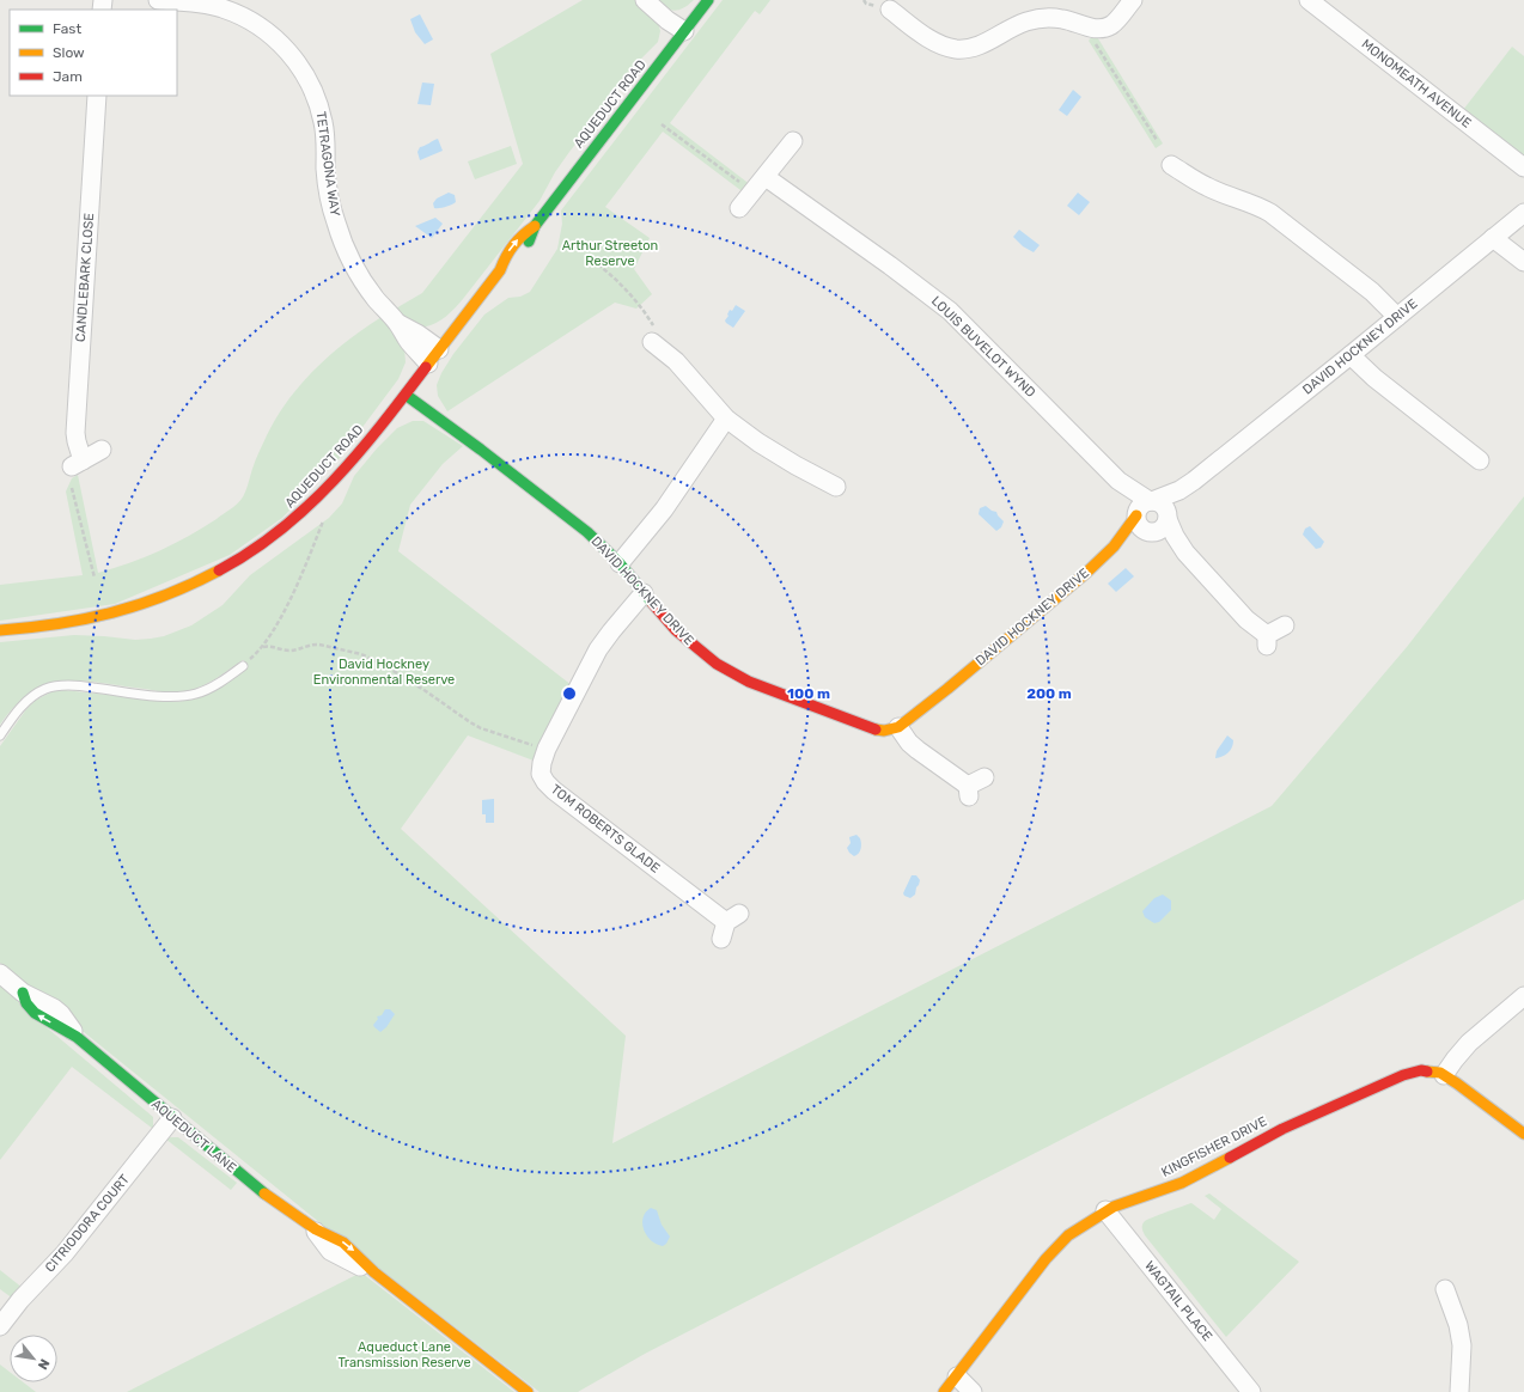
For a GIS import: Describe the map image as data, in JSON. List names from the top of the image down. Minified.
{"streets":{"street":["MONOMEATH AVENUE","AQUEDUCT ROAD","TETRAGONA WAY","CANDLEBARK CLOSE","LOUIS BUVELOT WYND","DAVID HOCKNEY DRIVE","TOM ROBERTS GLADE","AQUEDUCT LANE","KINGFISHER DRIVE","CITRIODORA COURT","WAGTAIL PLACE"]},"crossings":[["AQUEDUCT ROAD","TETRAGONA WAY"],["AQUEDUCT ROAD","DAVID HOCKNEY DRIVE"],["LOUIS BUVELOT WYND","DAVID HOCKNEY DRIVE"],["DAVID HOCKNEY DRIVE","TOM ROBERTS GLADE"],["AQUEDUCT LANE","CITRIODORA COURT"],["KINGFISHER DRIVE","WAGTAIL PLACE"]],"parks":["Arthur Streeton Reserve","David Hockney Environmental Reserve","Aqueduct Lane Transmission Reserve"],"legend":["Fast","Slow","Jam"],"north":"bottom right","rings":["100 m","200 m"]}
